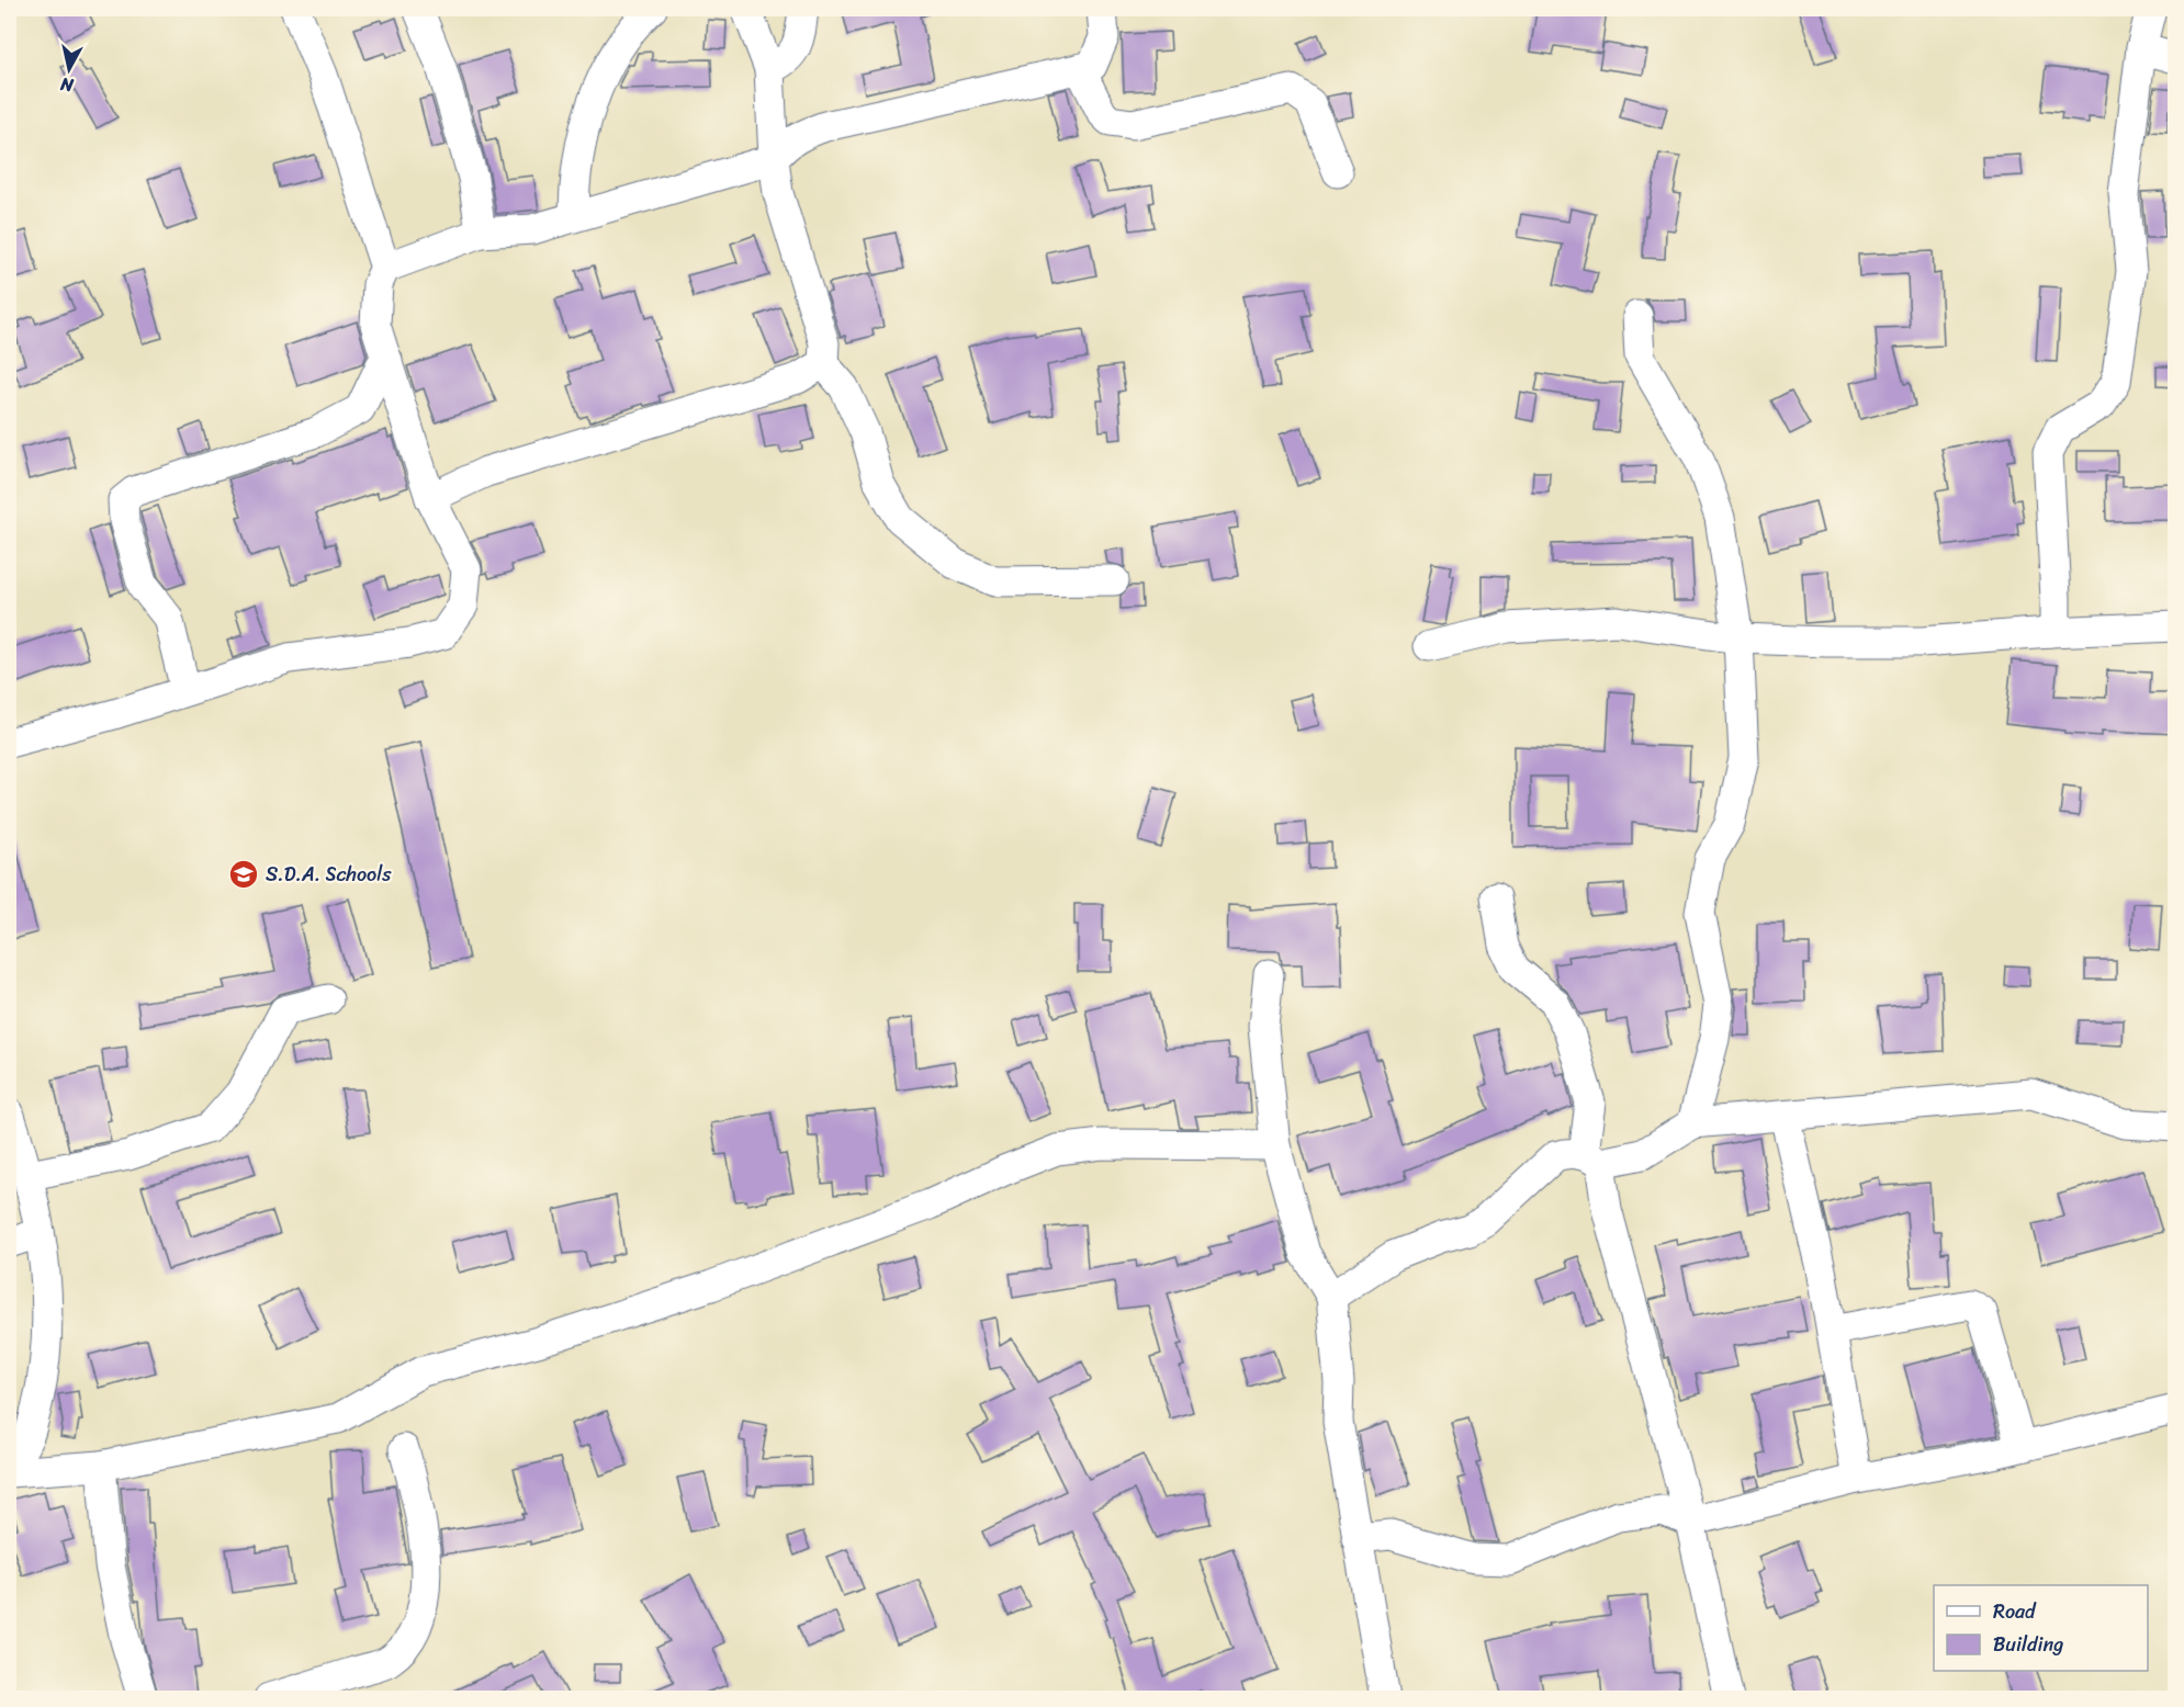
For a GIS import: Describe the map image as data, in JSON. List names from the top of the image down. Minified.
{"places":{"school or university":["S.D.A. Schools"]},"legend":["Road","Building"],"north":"bottom"}
